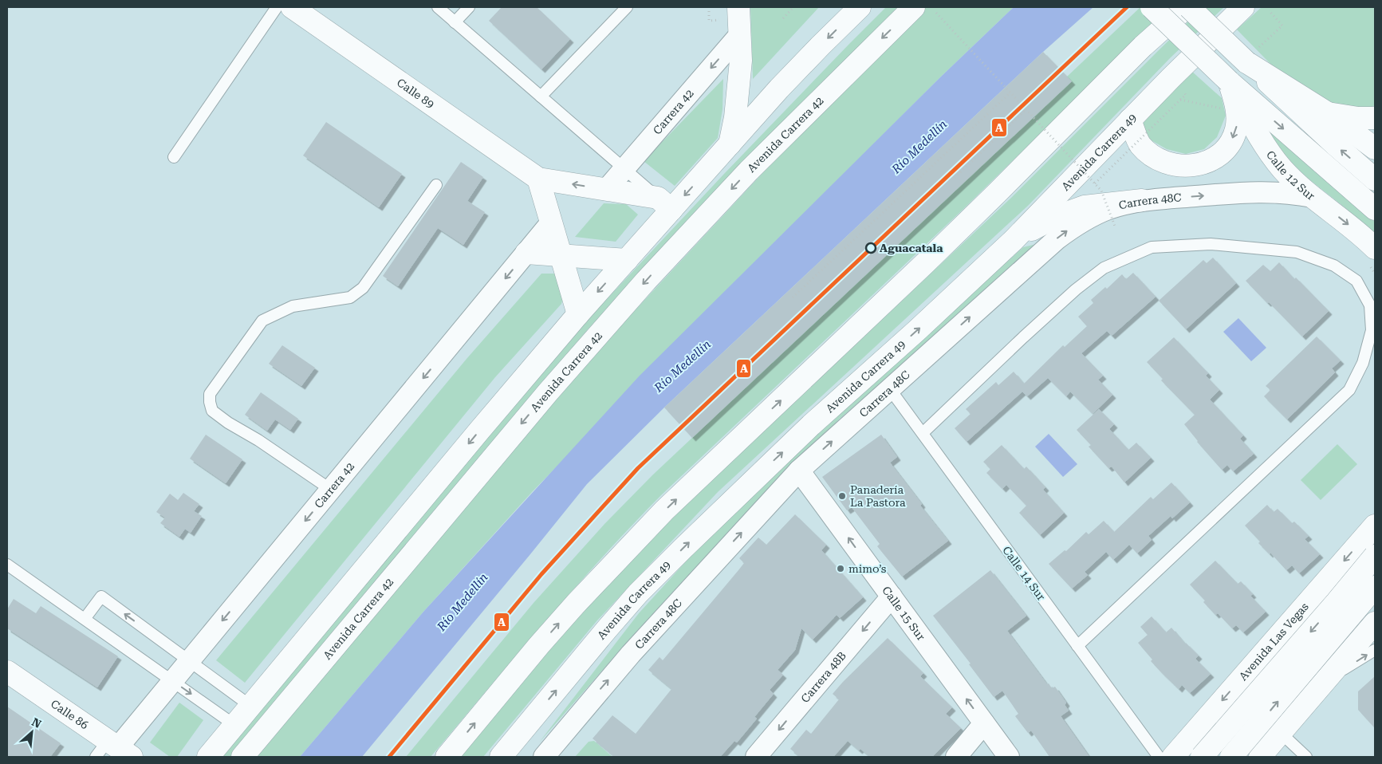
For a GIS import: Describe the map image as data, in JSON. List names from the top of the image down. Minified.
{"streets":{"main road":["Calle 89","Avenida Carrera 42","Avenida Carrera 49","Calle 12 Sur","Avenida Las Vegas","Calle 86"],"street":["Carrera 42","Carrera 48C","Calle 15 Sur","Carrera 48B"],"lane":["Calle 14 Sur"]},"crossings":[["Calle 89","Carrera 42"],["Carrera 42","Calle 86"],["Calle 12 Sur","Carrera 48C"],["Carrera 48C","Calle 14 Sur"],["Carrera 48C","Calle 15 Sur"],["Calle 15 Sur","Carrera 48B"]],"one_way":["Carrera 42","Carrera 48C","Calle 15 Sur","Carrera 48B"],"water":["Río Medellín"],"places":["Aguacatala","Panadería La Pastora","mimo’s"],"lines":["transit line A"],"north":"top right"}
